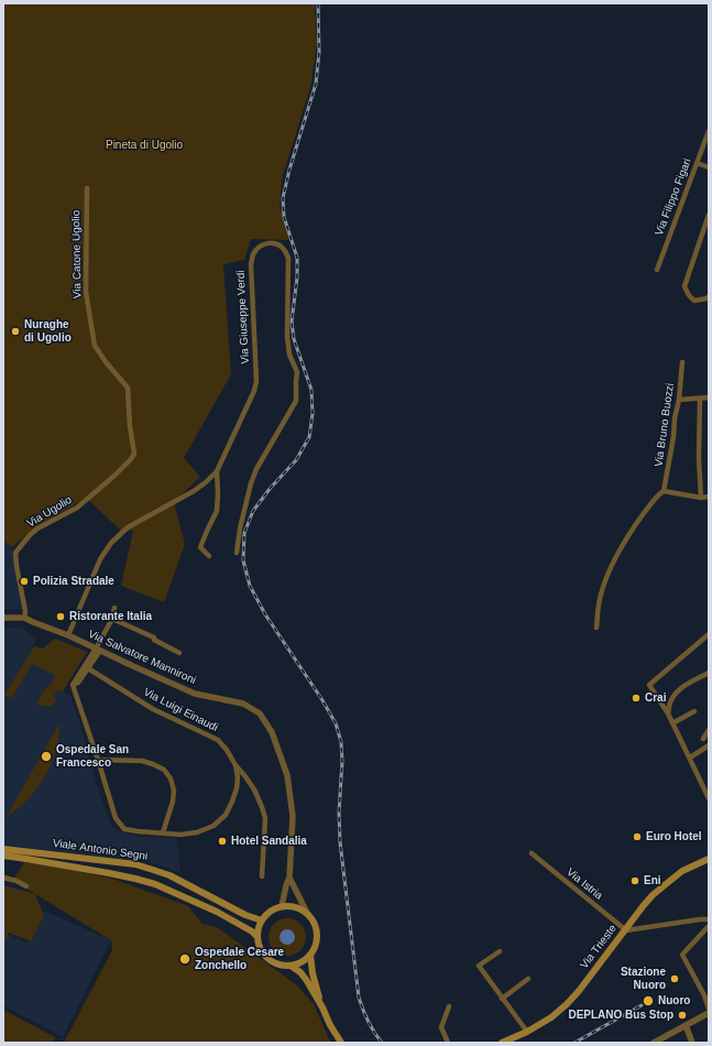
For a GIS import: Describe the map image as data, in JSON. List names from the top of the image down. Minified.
{"streets":{"main road":["Viale Antonio Segni","Via Trieste"],"street":["Via Filippo Figari","Via Catone Ugolio","Via Giuseppe Verdi","Via Bruno Buozzi","Via Ugolio","Via Salvatore Mannironi","Via Luigi Einaudi","Via Istria"]},"crossings":[["Via Catone Ugolio","Via Ugolio"],["Via Giuseppe Verdi","Via Salvatore Mannironi"],["Via Ugolio","Via Salvatore Mannironi"],["Via Salvatore Mannironi","Viale Antonio Segni"],["Via Istria","Via Trieste"]],"parks":["Pineta di Ugolio"],"places":["Nuraghe di Ugolio","Polizia Stradale","Ristorante Italia","Crai","Ospedale San Francesco","Euro Hotel","Hotel Sandalia","Eni","Ospedale Cesare Zonchello","Stazione Nuoro","Nuoro","DEPLANO Bus Stop"]}
